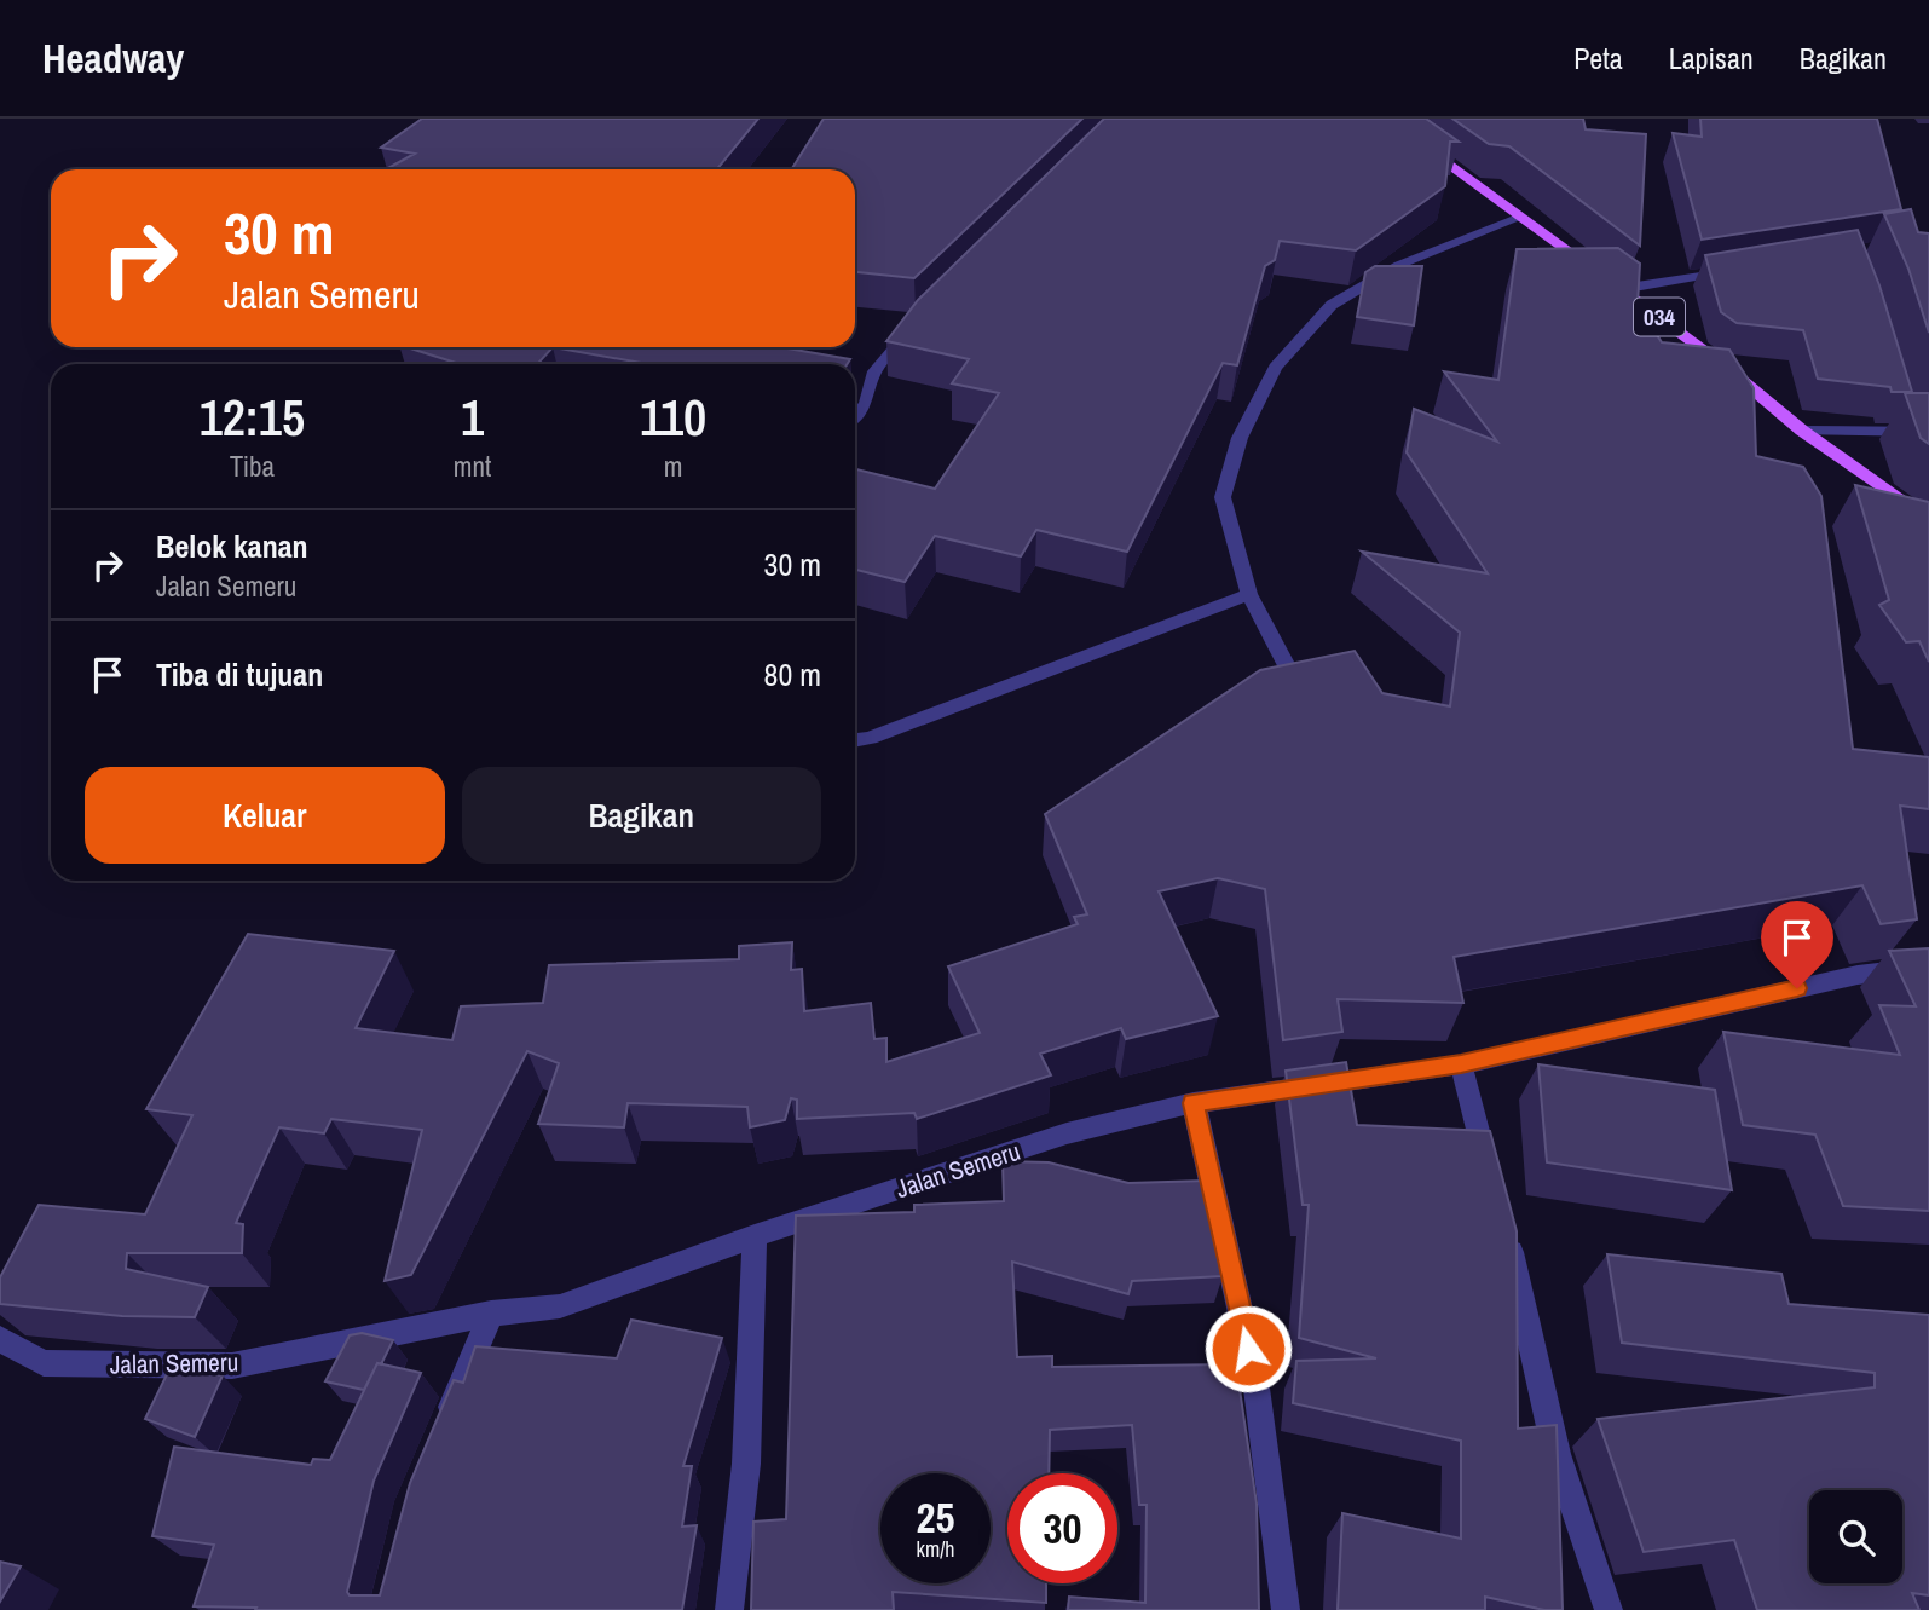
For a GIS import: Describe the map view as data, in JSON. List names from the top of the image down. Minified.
{"streets":{"main road":["034"],"street":["Jalan Semeru"]},"page":{"header":"Headway","nav":["Peta","Lapisan","Bagikan"],"turn":["30 m","Jalan Semeru"],"eta":["12:15","Tiba","1","mnt","110","m"],"list":[{"name":"Belok kanan","note":"Jalan Semeru","value":"30 m"},{"name":"Tiba di tujuan","value":"80 m"}],"buttons":["Keluar","Bagikan"],"speed":"25 km/h","limit":"30"}}
